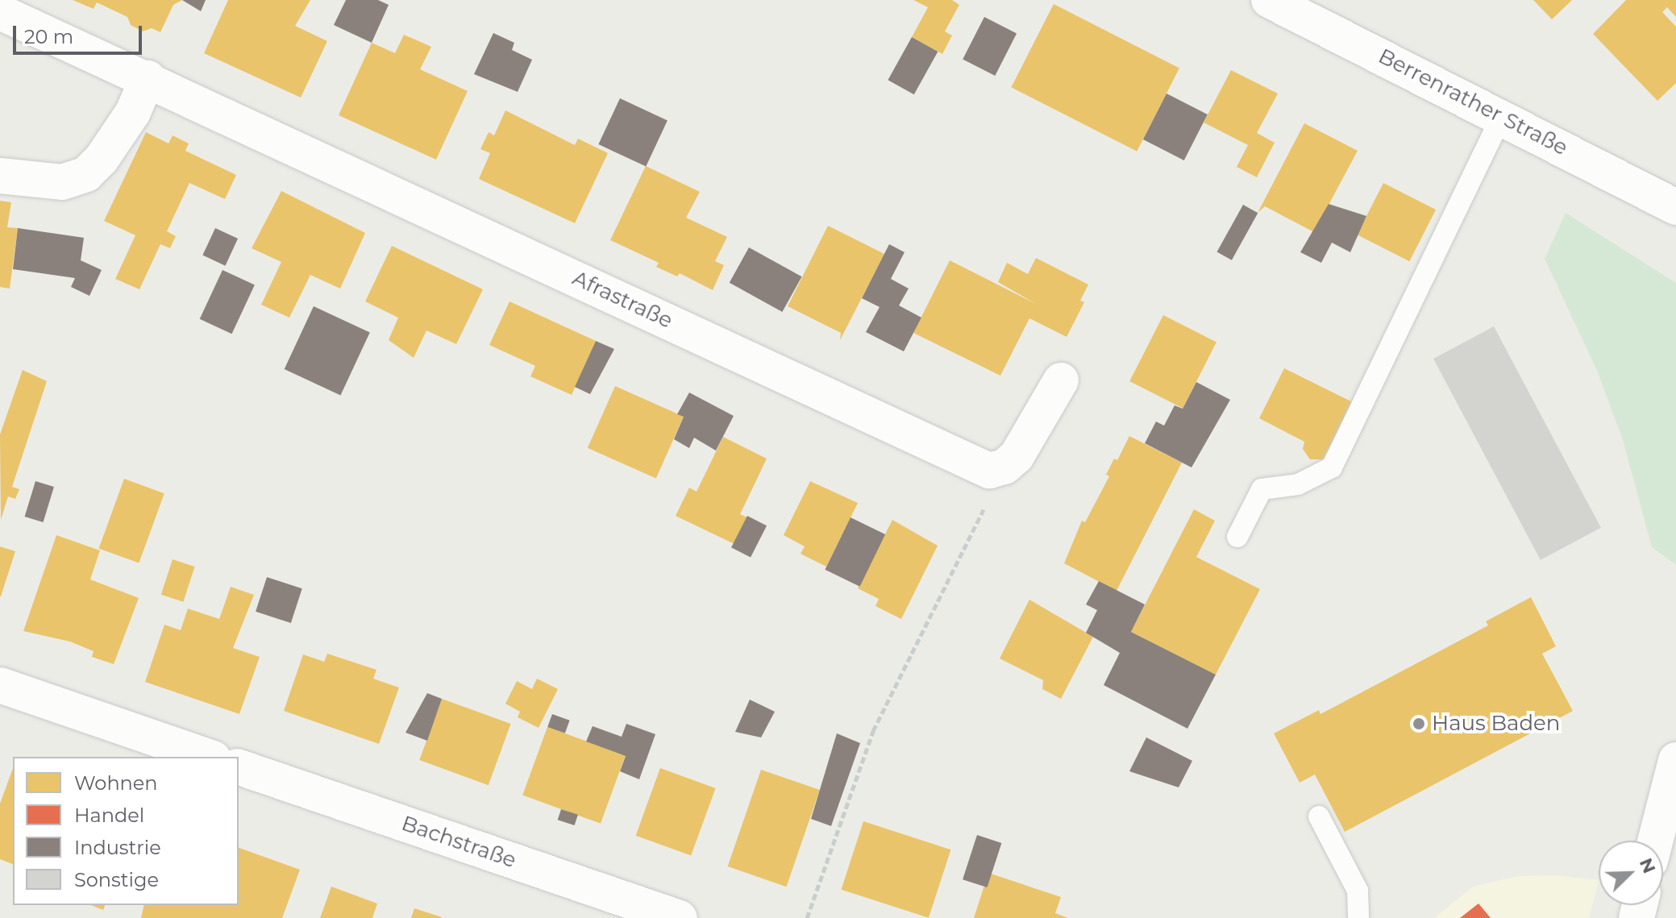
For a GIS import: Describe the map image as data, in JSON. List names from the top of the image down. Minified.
{"streets":{"street":["Berrenrather Straße","Afrastraße","Bachstraße"]},"places":["Haus Baden"],"legend":["Wohnen","Handel","Industrie","Sonstige"],"scale_bar":"20 m","north":"top right"}
